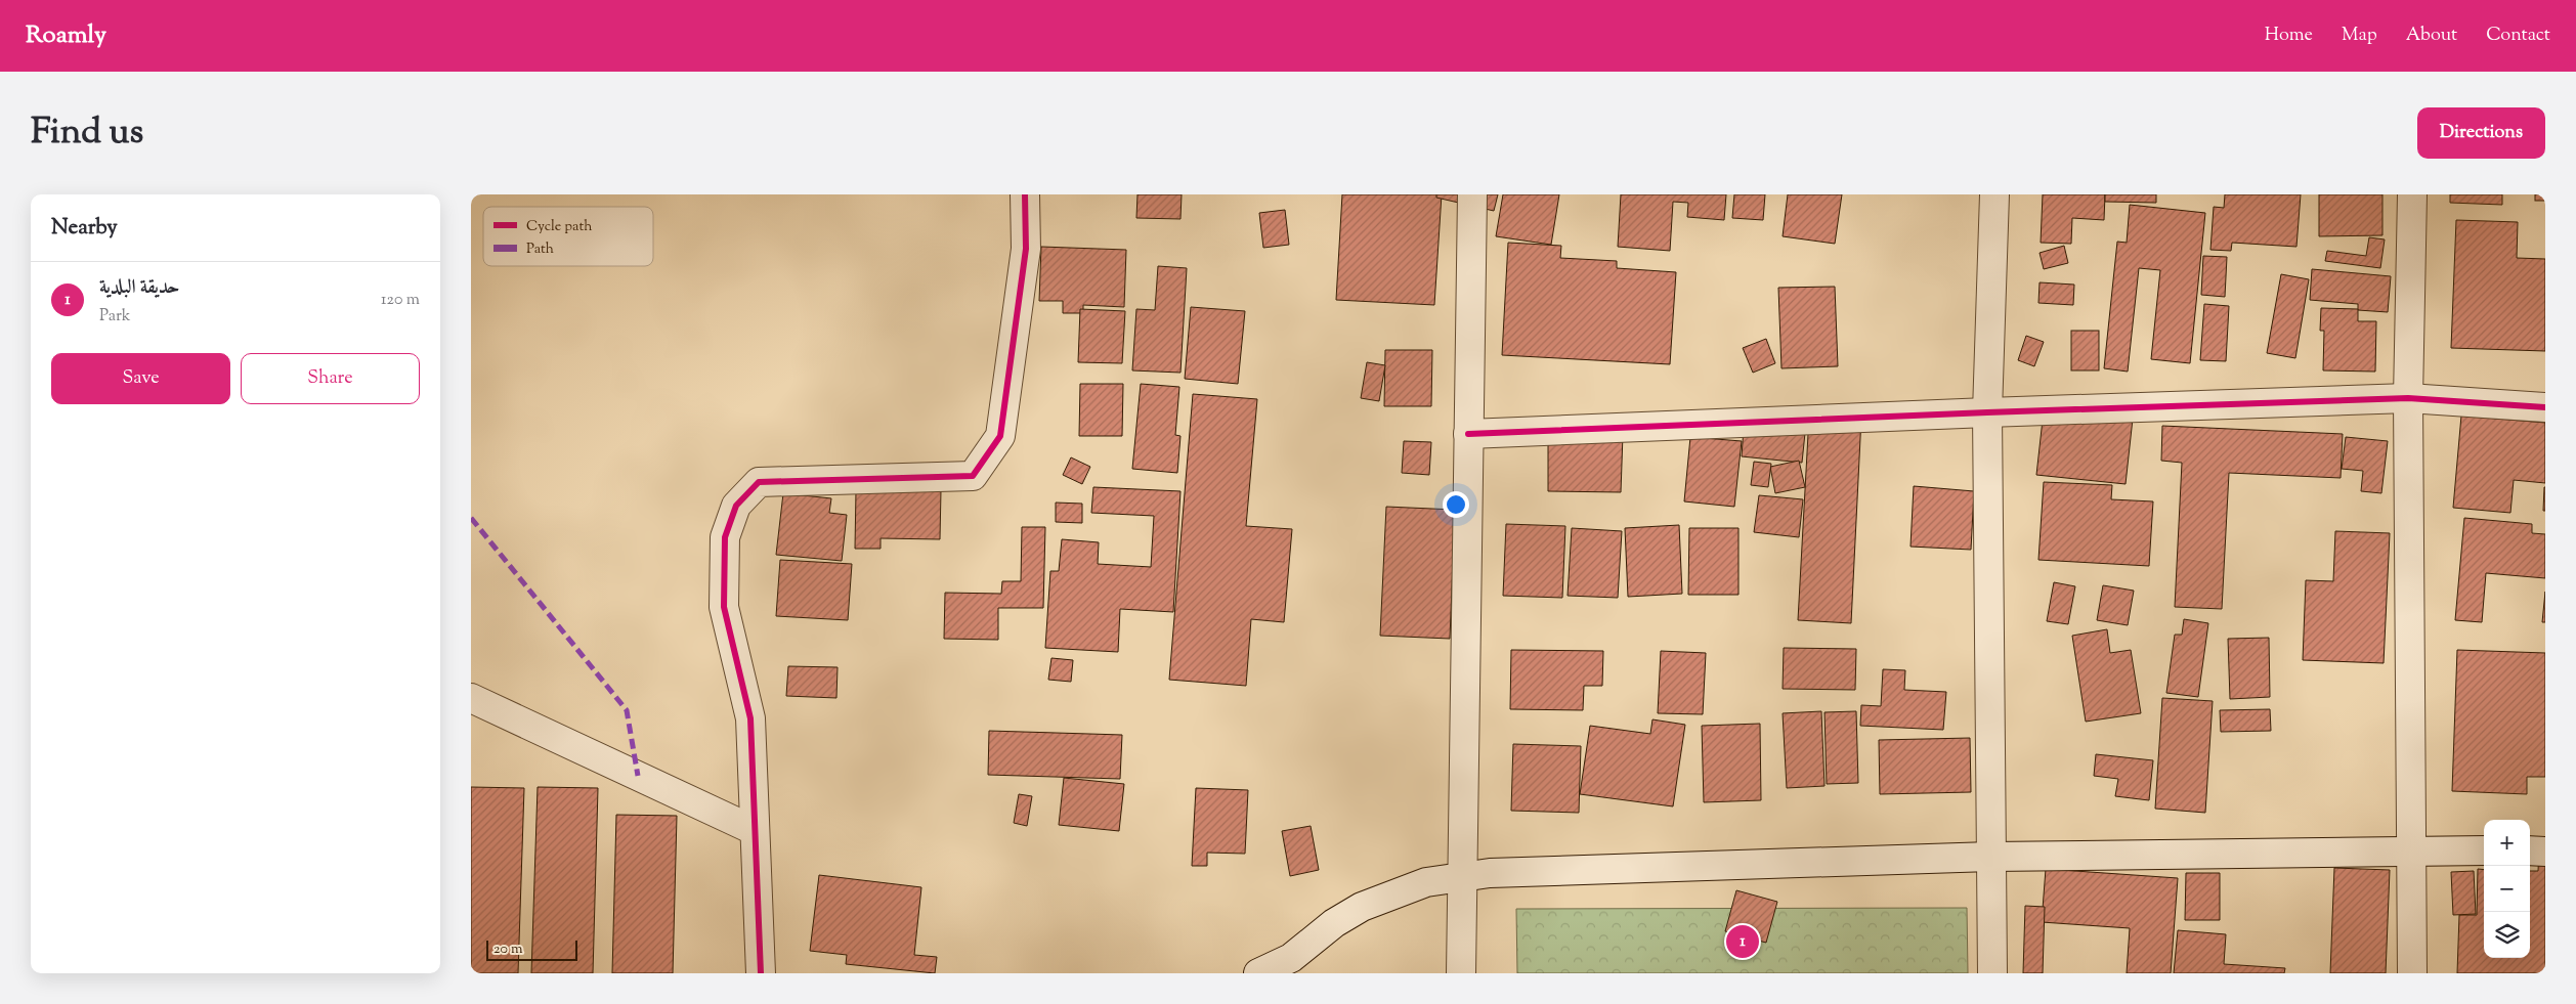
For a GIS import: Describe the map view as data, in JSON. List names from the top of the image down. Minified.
{"legend":["Cycle path","Path"],"scale_bar":"20 m","page":{"header":"Roamly","nav":["Home","Map","About","Contact"],"title":"Find us","buttons":["Directions",["Save","Share"]],"heading":"Nearby","list":[{"mark":"1","name":"حديقة البلدية","note":"Park","value":"120 m"}],"map_buttons":["+","−"],"pins":"1","scale":"20 m"}}
